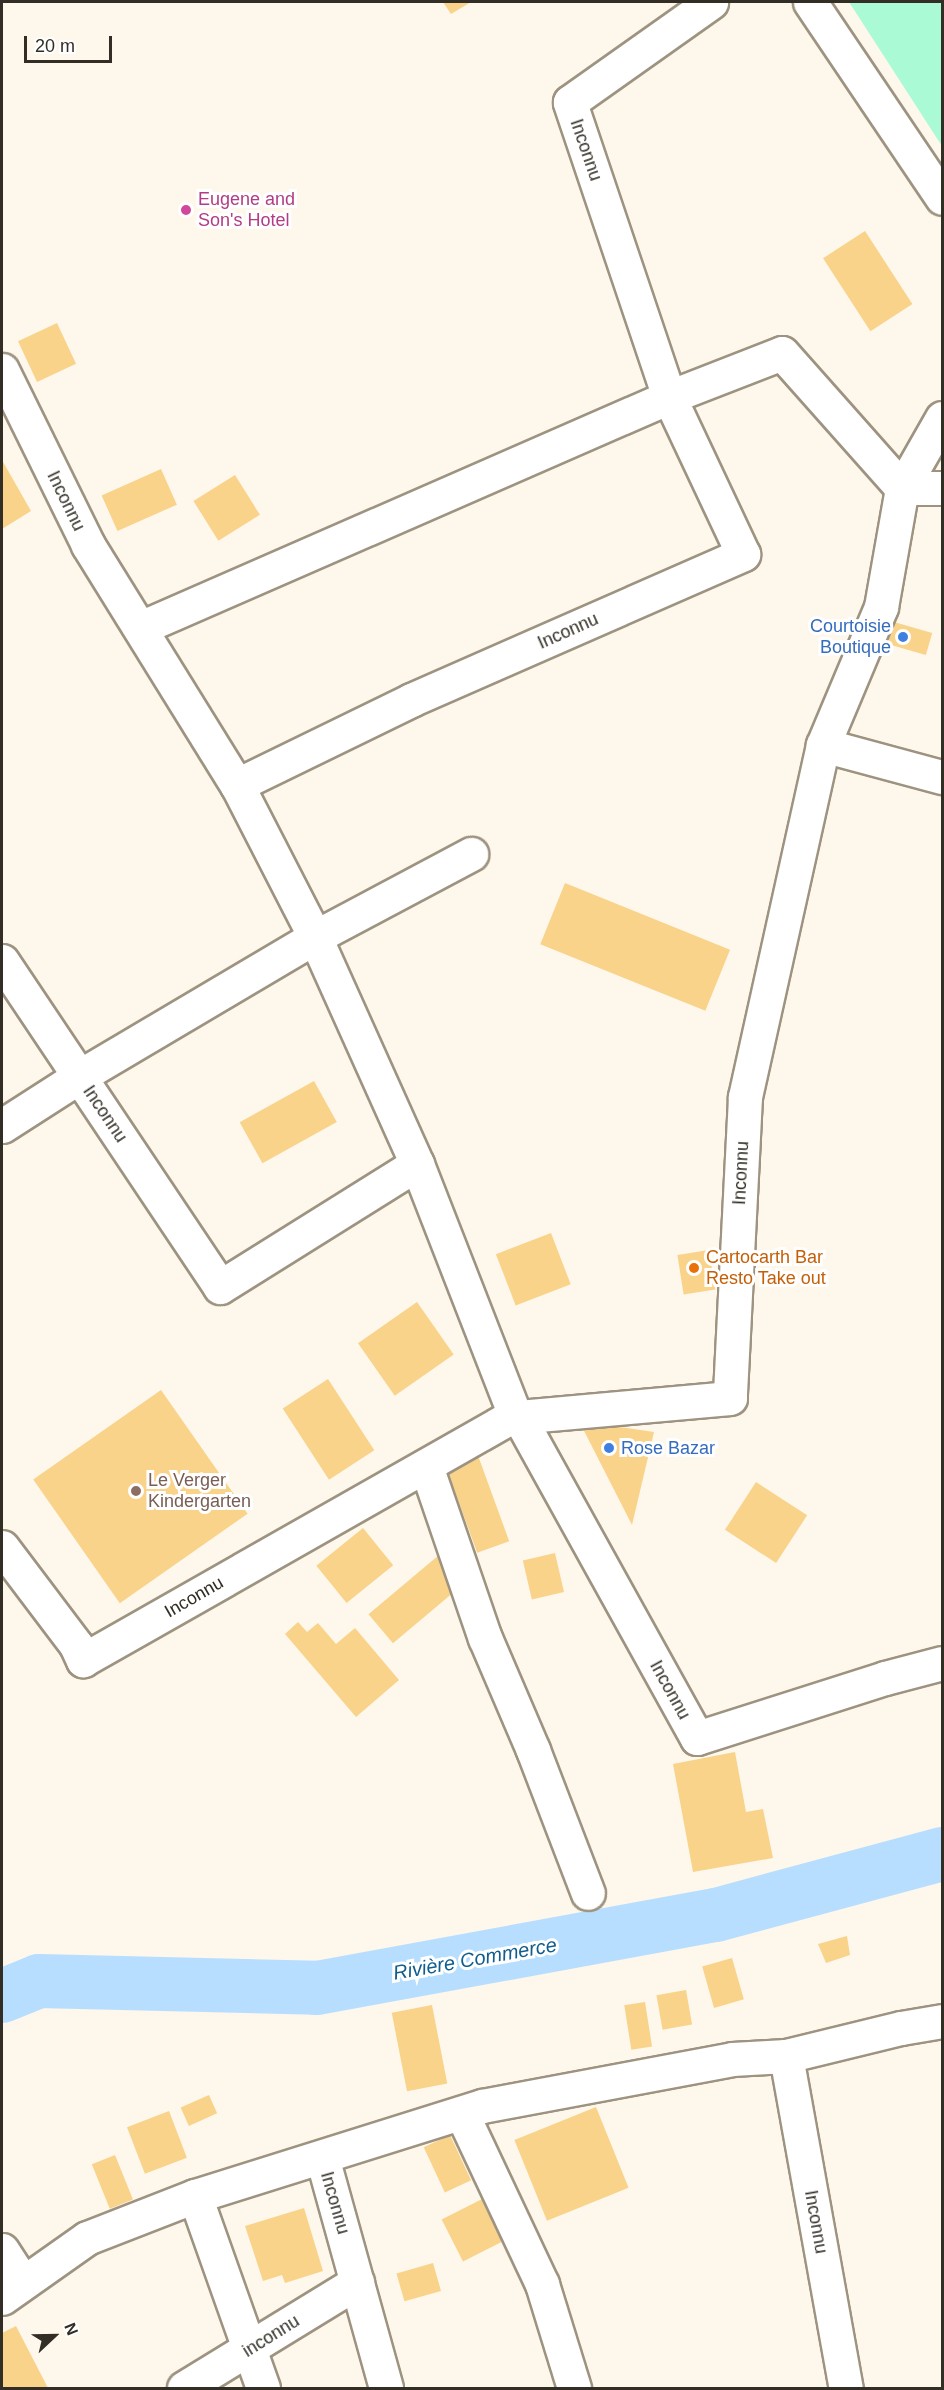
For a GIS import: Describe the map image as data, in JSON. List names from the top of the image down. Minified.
{"streets":{"street":["Inconnu","inconnu"]},"crossings":[["Inconnu","inconnu"]],"water":["Rivière Commerce"],"places":["Eugene and Son's Hotel","Courtoisie Boutique","Cartocarth Bar Resto Take out","Rose Bazar","Le Verger Kindergarten"],"scale_bar":"20 m","north":"right"}
